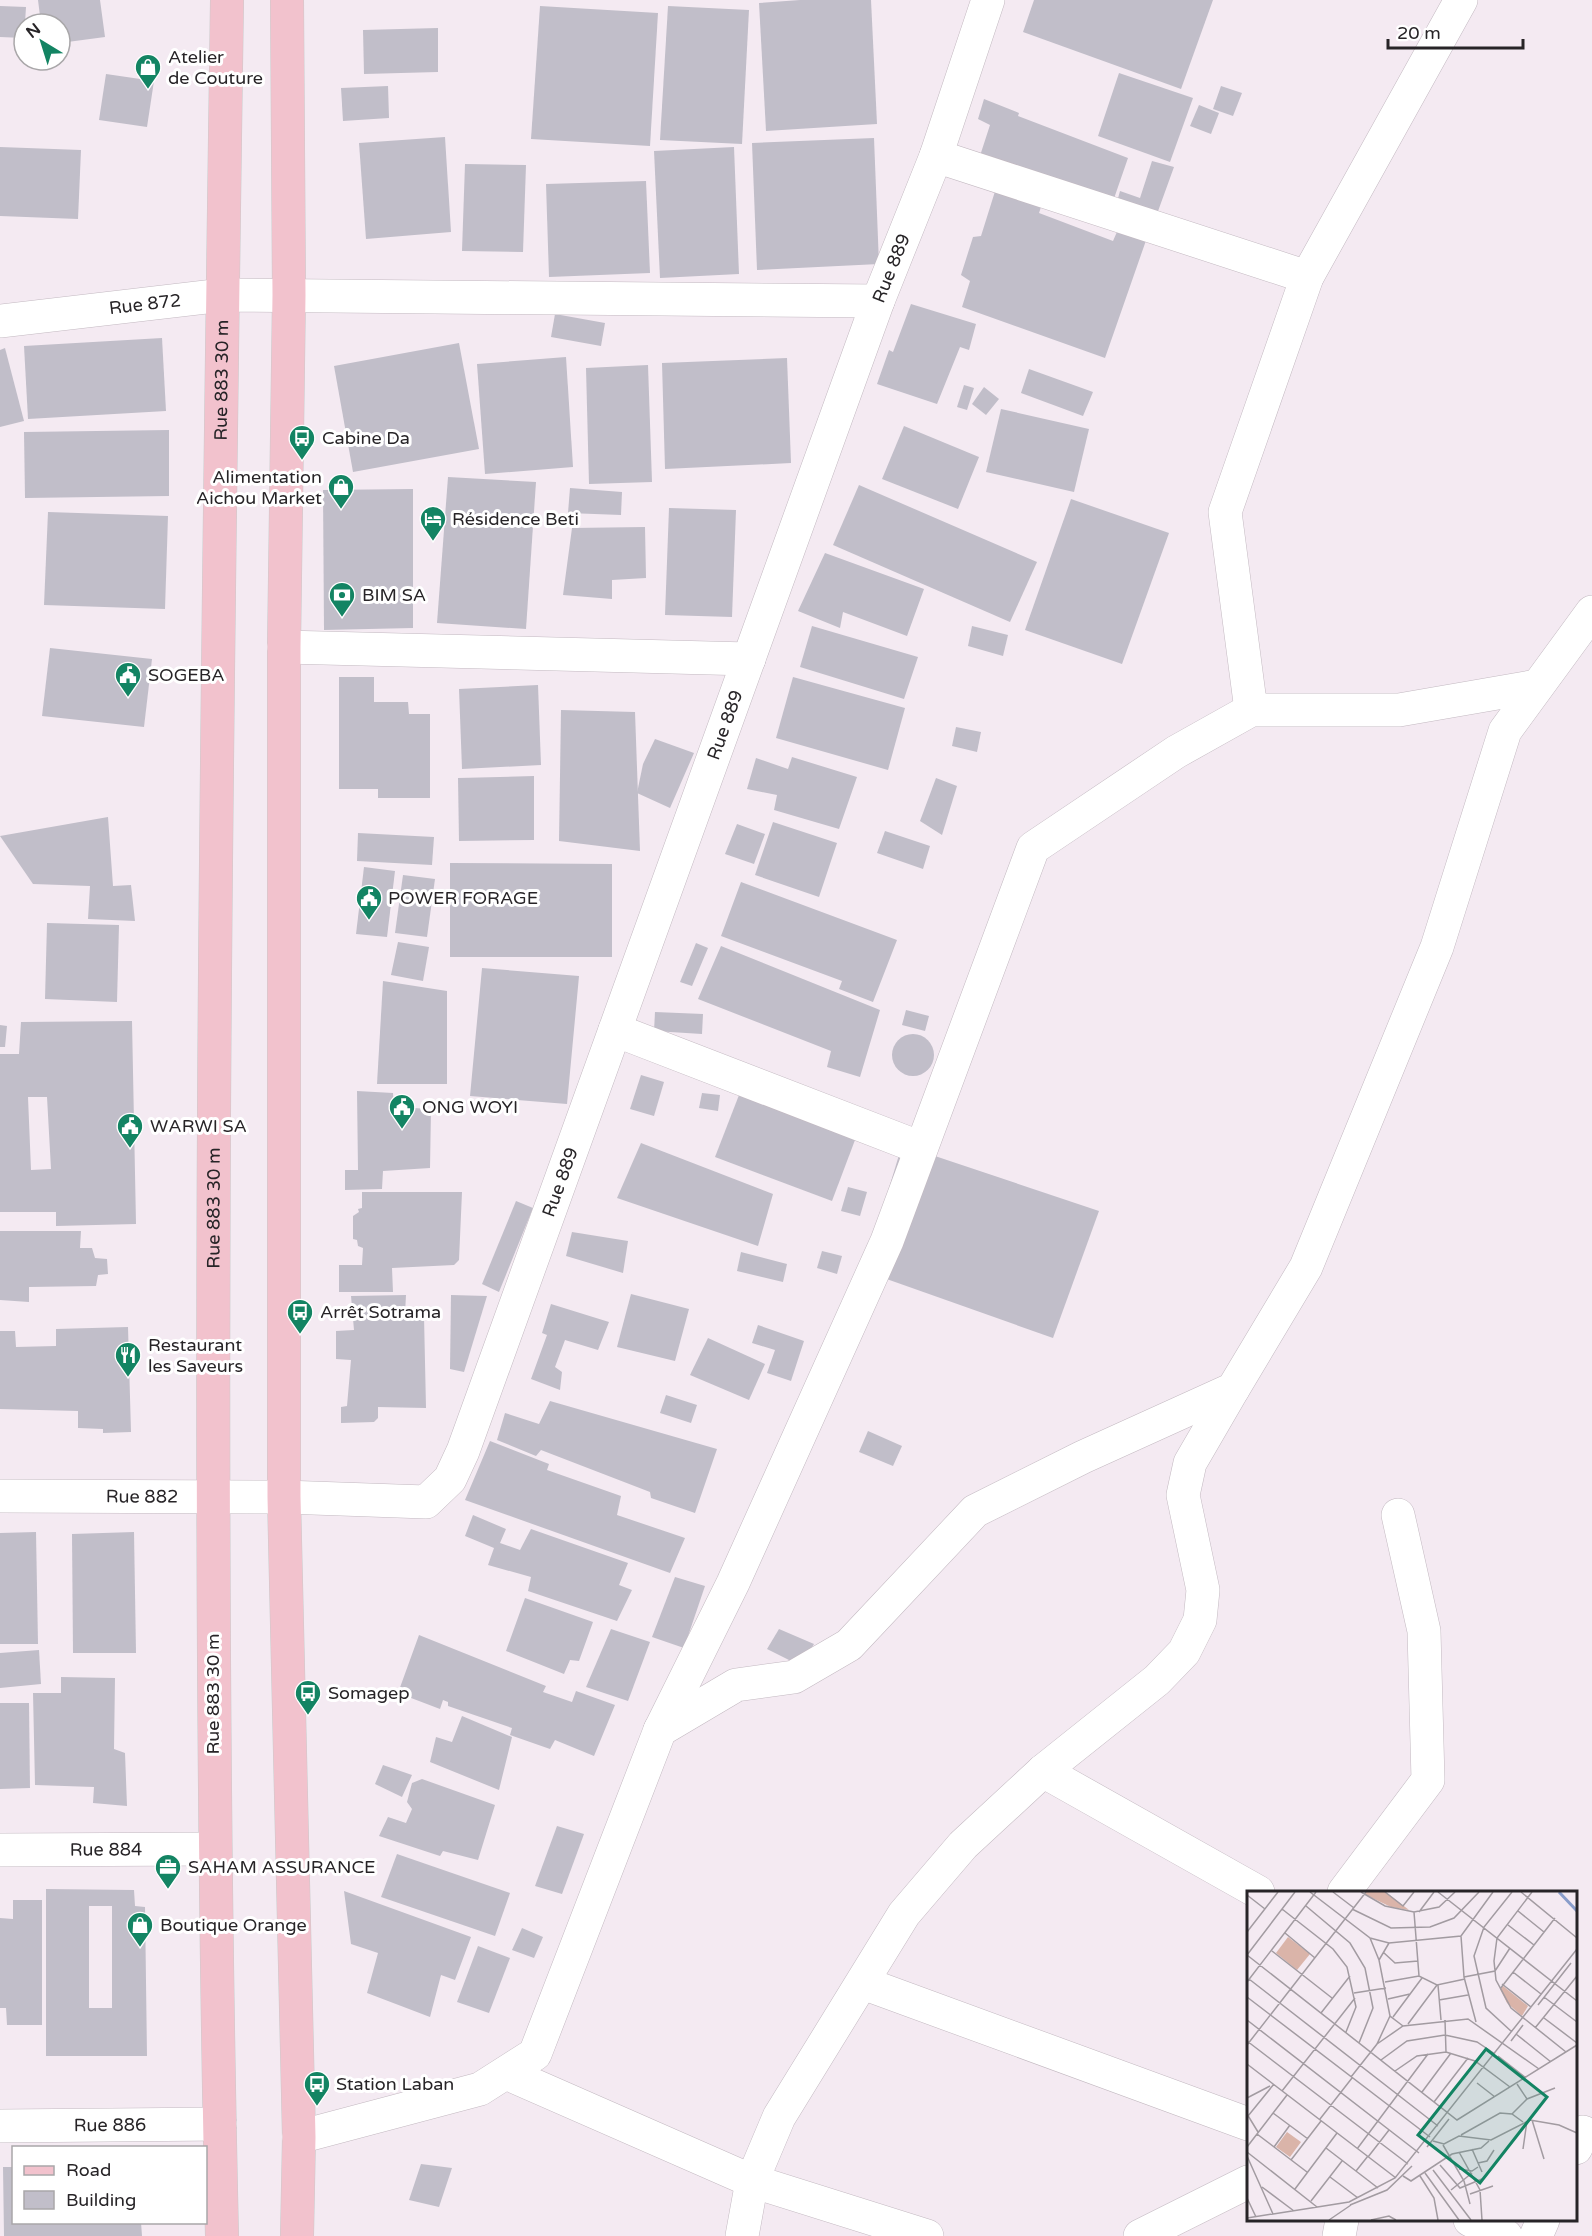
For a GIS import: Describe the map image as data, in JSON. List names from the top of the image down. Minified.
{"streets":{"main road":["Rue 883 30 m"],"street":["Rue 889","Rue 872","Rue 882","Rue 884","Rue 886"]},"crossings":[["Rue 889","Rue 872"],["Rue 889","Rue 882"],["Rue 872","Rue 883 30 m"],["Rue 883 30 m","Rue 882"],["Rue 883 30 m","Rue 884"],["Rue 883 30 m","Rue 886"]],"places":{"shop":["Atelier de Couture","Alimentation Aichou Market","Boutique Orange"],"bus stop":["Cabine Da","Arrêt Sotrama","Somagep","Station Laban"],"hotel":["Résidence Beti"],"bank":["BIM SA"],"public building":["SOGEBA","POWER FORAGE","ONG WOYI","WARWI SA"],"restaurant":["Restaurant les Saveurs"],"office":["SAHAM ASSURANCE"]},"legend":["Road","Building"],"scale_bar":"20 m","north":"top left"}
